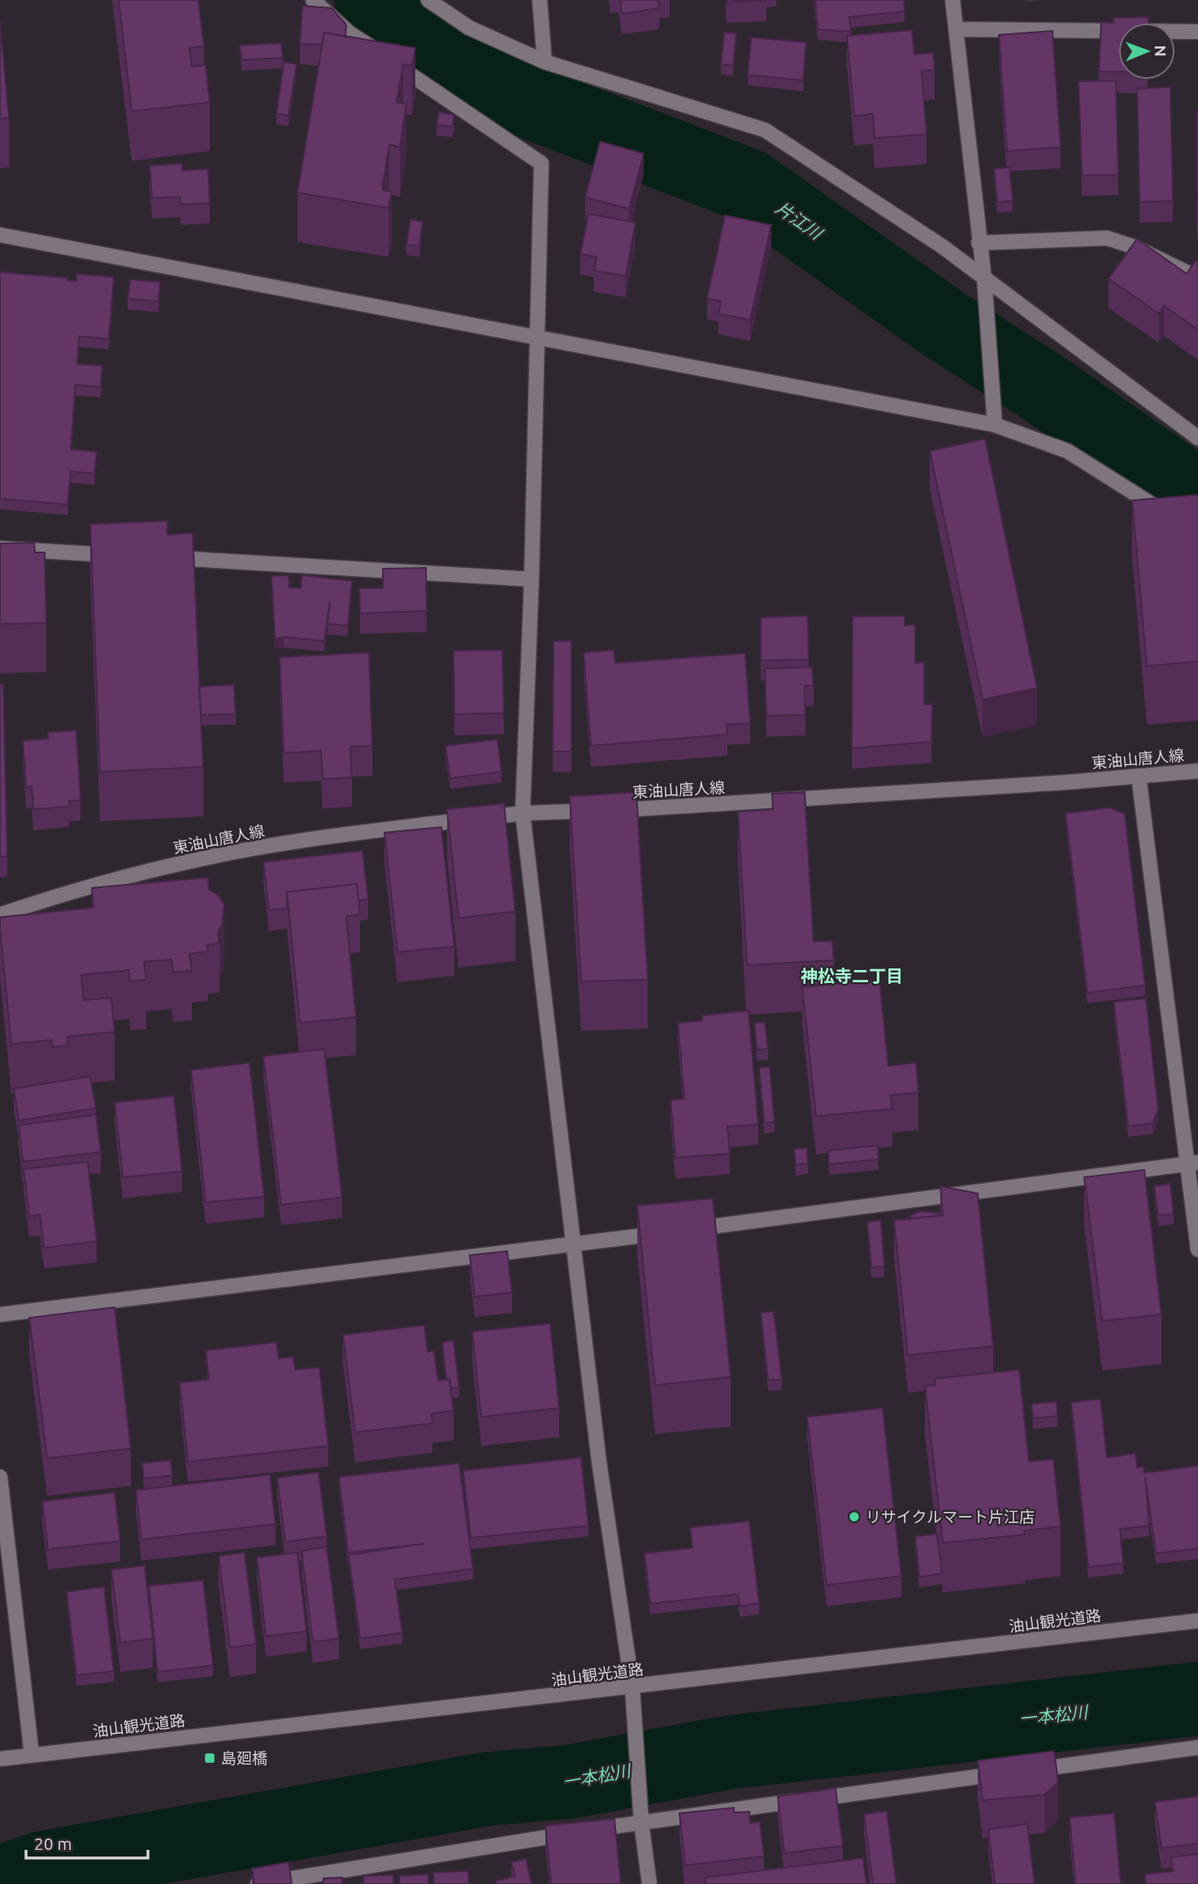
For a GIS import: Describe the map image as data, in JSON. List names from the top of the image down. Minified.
{"streets":{"street":["東油山唐人線","油山観光道路"]},"districts":["神松寺二丁目"],"water":["片江川","一本松川"],"places":{"other":["リサイクルマート片江店"],"transit":["島廻橋"]},"scale_bar":"20 m","north":"right"}
